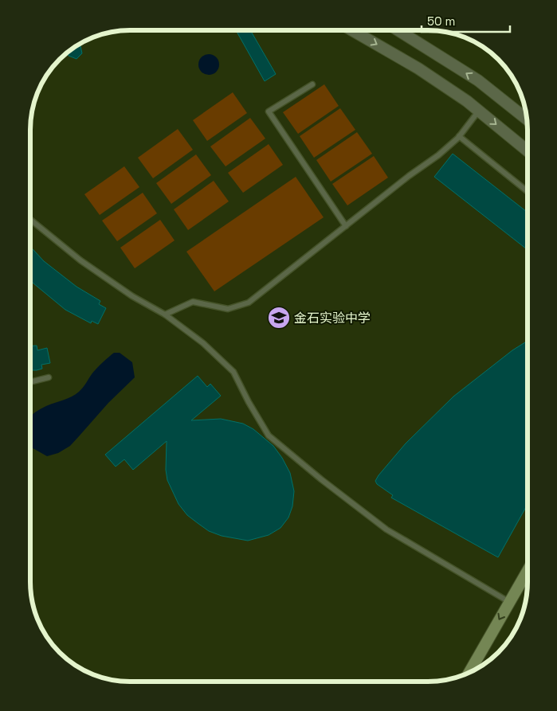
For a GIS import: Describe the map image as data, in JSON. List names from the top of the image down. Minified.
{"places":{"school or university":["金石实验中学"]},"scale_bar":"50 m"}
